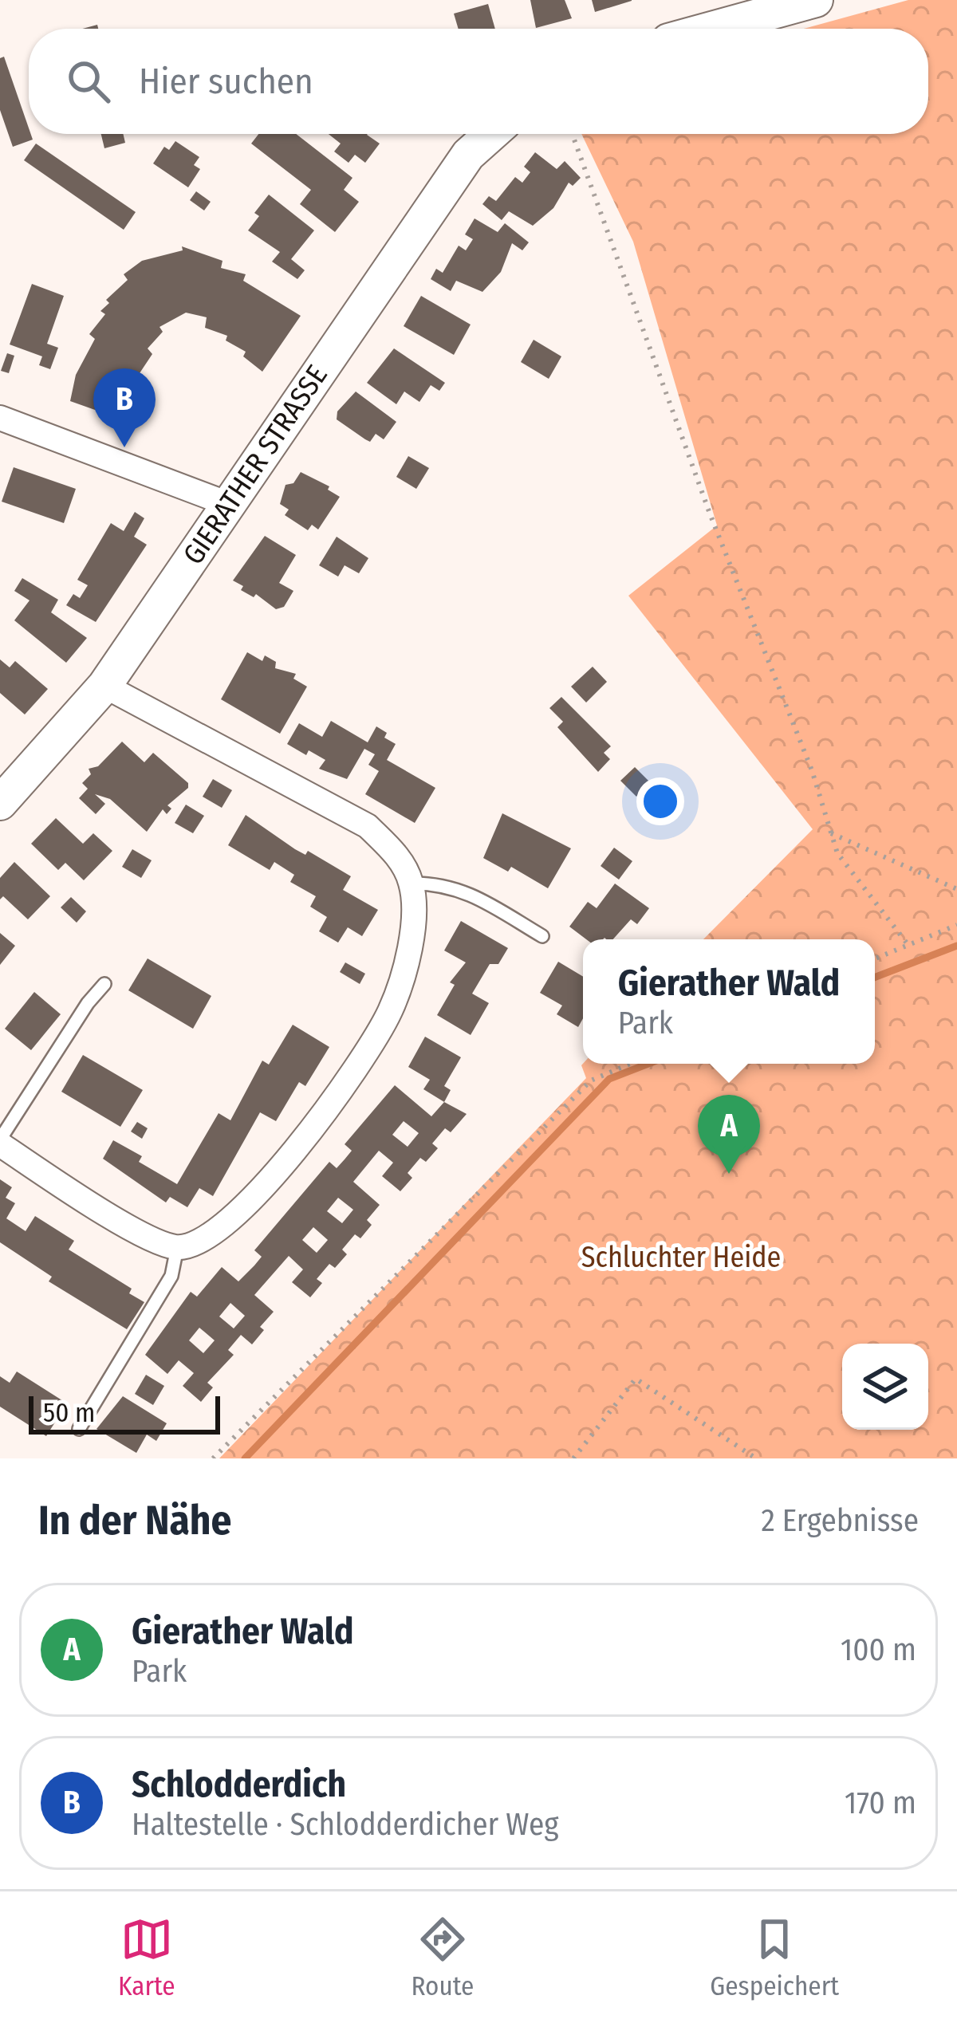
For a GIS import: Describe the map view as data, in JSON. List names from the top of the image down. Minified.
{"streets":{"street":["GIERATHER STRASSE"]},"parks":["Schluchter Heide"],"scale_bar":"50 m","page":{"search":"Hier suchen","pins":["B","A"],"popup":["Gierather Wald","Park"],"scale":"50 m","heading":["In der Nähe","2 Ergebnisse"],"list":[{"mark":"A","name":"Gierather Wald","note":"Park","value":"100 m"},{"mark":"B","name":"Schlodderdich","note":"Haltestelle · Schlodderdicher Weg","value":"170 m"}],"nav":["Karte","Route","Gespeichert"]}}
